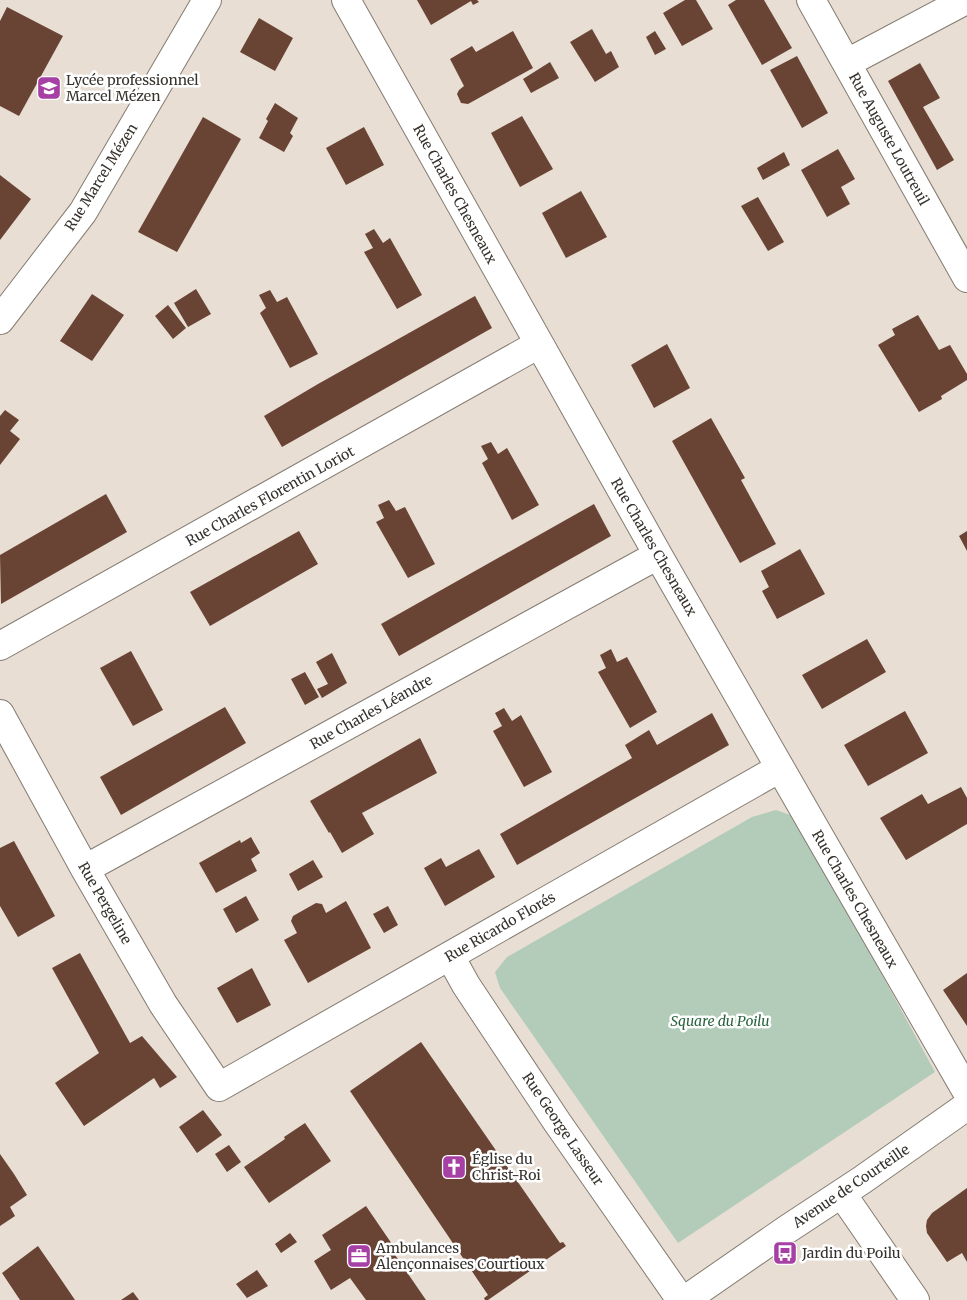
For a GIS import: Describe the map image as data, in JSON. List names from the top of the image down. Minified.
{"streets":{"street":["Rue Auguste Loutreuil","Rue Marcel Mézen","Rue Charles Chesneaux","Rue Charles Florentin Loriot","Rue Charles Léandre","Rue Pergeline","Rue Ricardo Florés","Rue George Lasseur","Avenue de Courteille"]},"crossings":[["Rue Charles Chesneaux","Rue Charles Florentin Loriot"],["Rue Charles Chesneaux","Rue Charles Léandre"],["Rue Charles Chesneaux","Rue Ricardo Florés"],["Rue Charles Léandre","Rue Pergeline"],["Rue Pergeline","Rue Ricardo Florés"],["Rue Ricardo Florés","Rue George Lasseur"]],"parks":["Square du Poilu"],"places":{"school or university":["Lycée professionnel Marcel Mézen"],"church":["Église du Christ-Roi"],"bus stop":["Jardin du Poilu"],"office":["Ambulances Alençonnaises Courtioux"]}}
